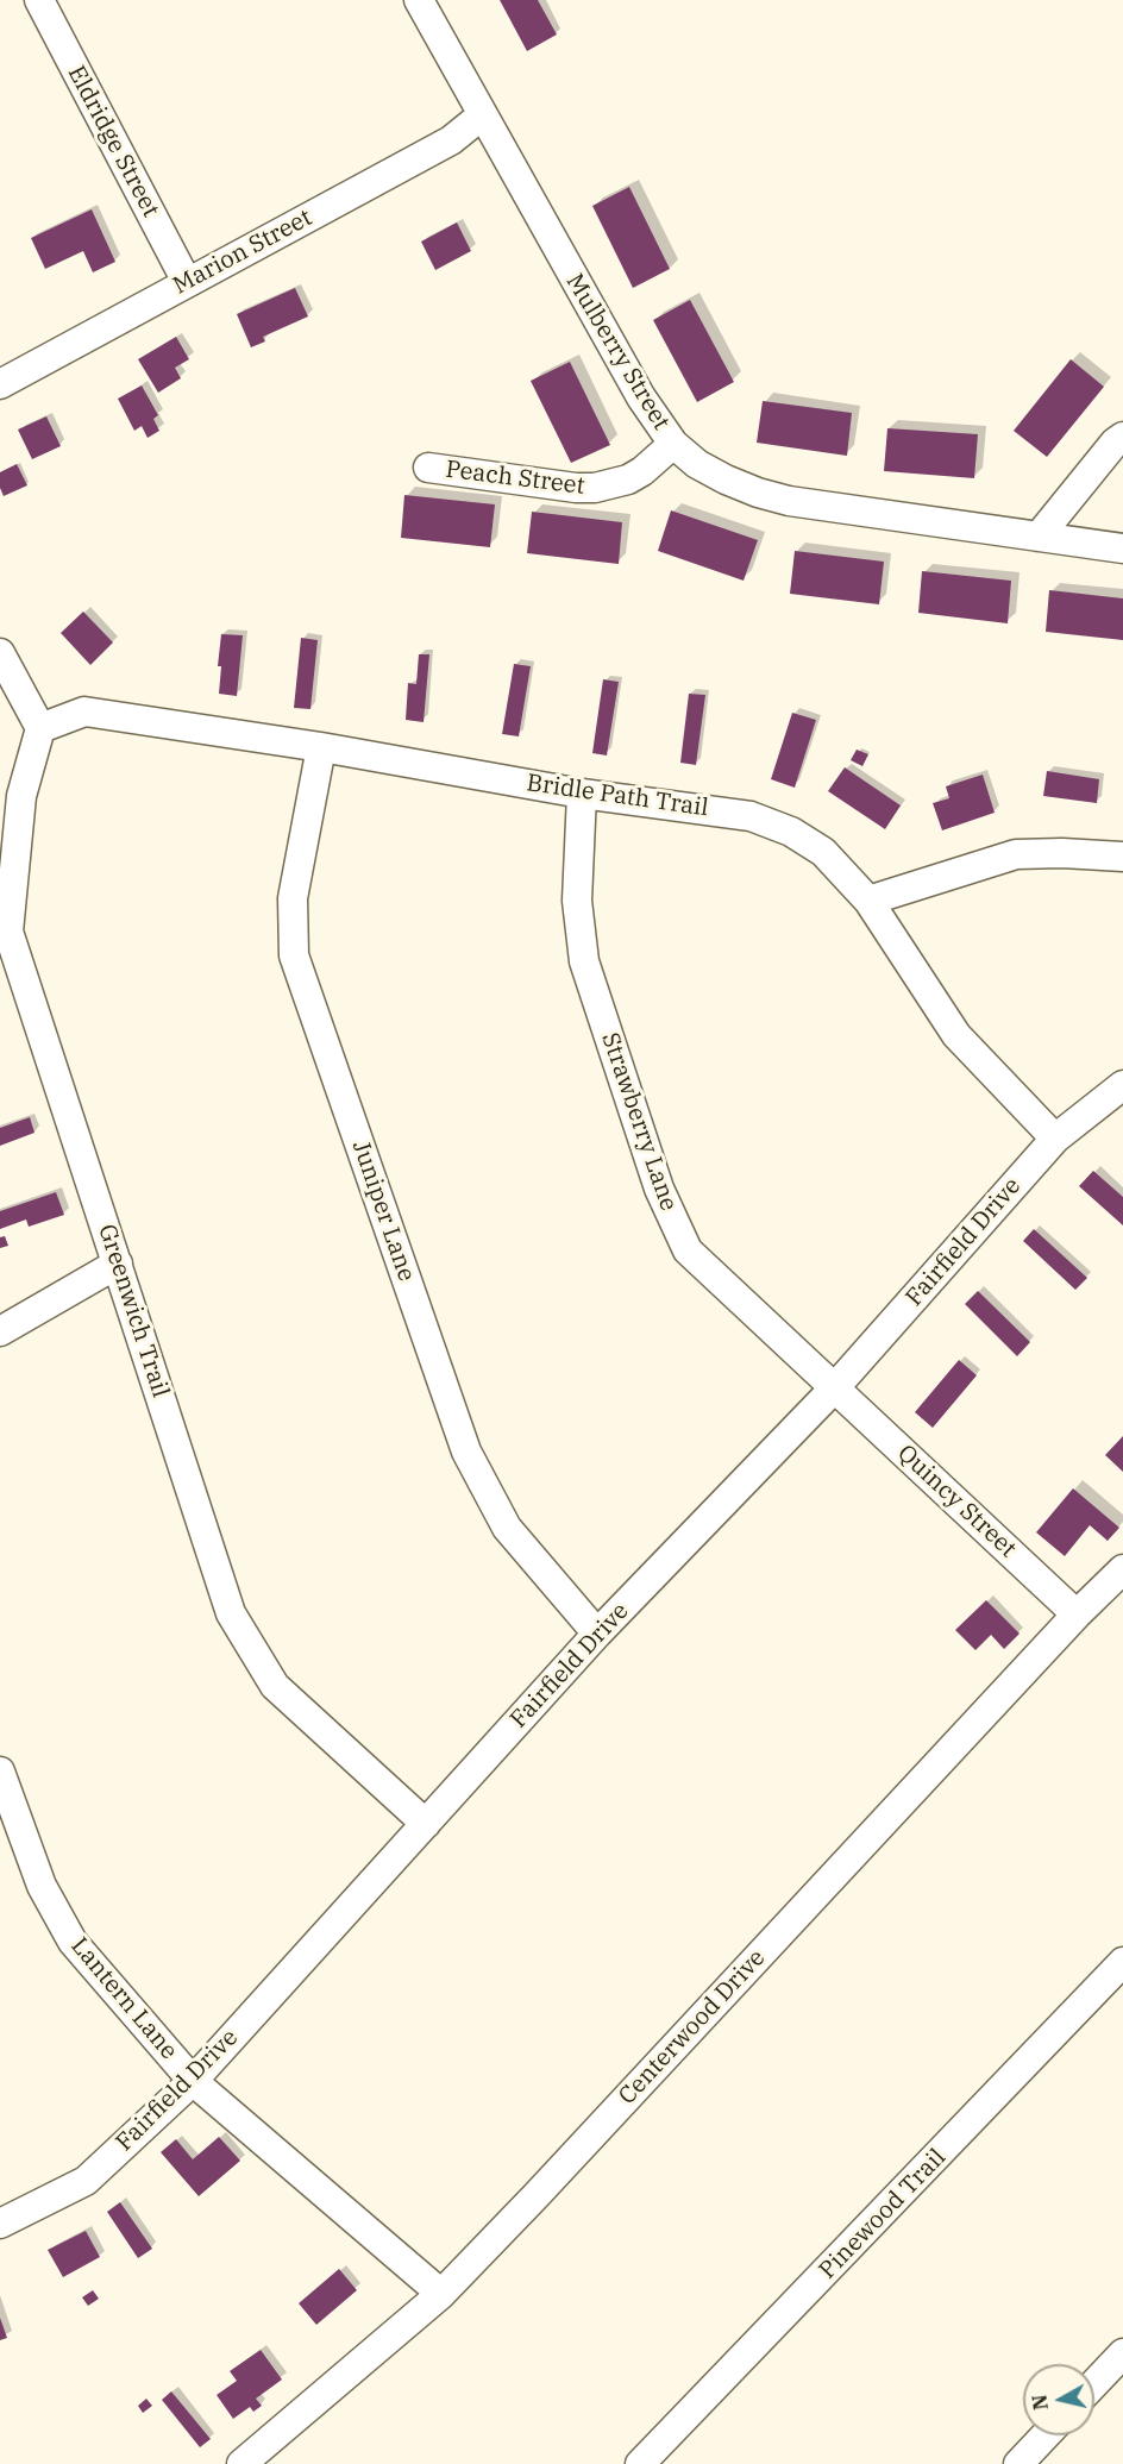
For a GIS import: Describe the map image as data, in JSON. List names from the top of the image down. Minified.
{"streets":{"street":["Eldridge Street","Marion Street","Mulberry Street","Peach Street","Bridle Path Trail","Strawberry Lane","Juniper Lane","Fairfield Drive","Greenwich Trail","Quincy Street","Lantern Lane","Centerwood Drive","Pinewood Trail"]},"crossings":[["Eldridge Street","Marion Street"],["Marion Street","Mulberry Street"],["Mulberry Street","Peach Street"],["Bridle Path Trail","Strawberry Lane"],["Bridle Path Trail","Juniper Lane"],["Bridle Path Trail","Fairfield Drive"],["Bridle Path Trail","Greenwich Trail"],["Strawberry Lane","Fairfield Drive"],["Strawberry Lane","Quincy Street"],["Juniper Lane","Fairfield Drive"],["Fairfield Drive","Greenwich Trail"],["Fairfield Drive","Quincy Street"],["Fairfield Drive","Lantern Lane"],["Quincy Street","Centerwood Drive"],["Lantern Lane","Centerwood Drive"]],"north":"left"}
